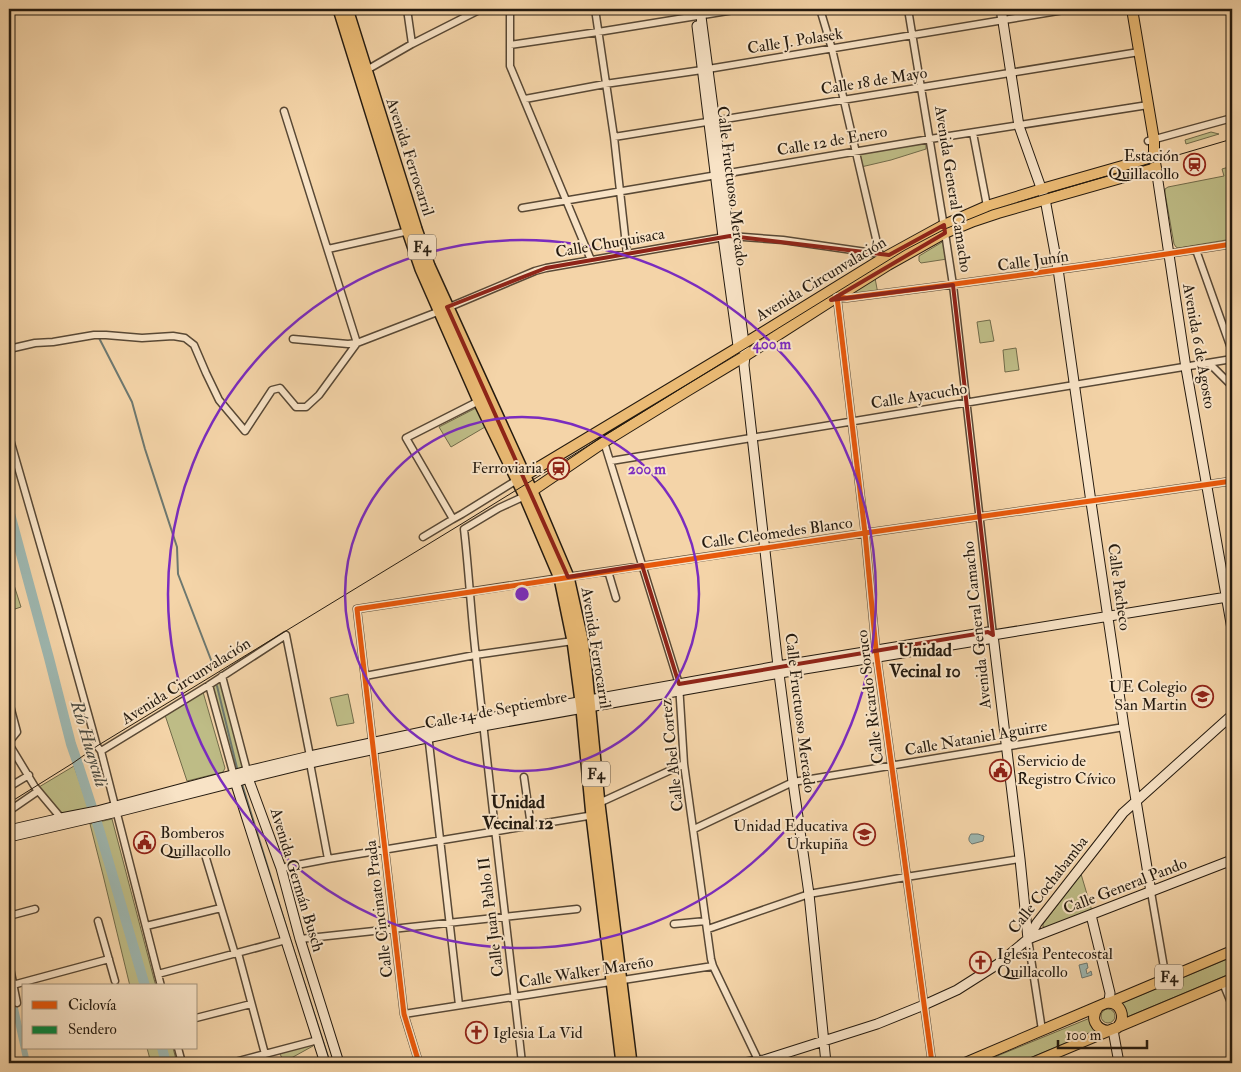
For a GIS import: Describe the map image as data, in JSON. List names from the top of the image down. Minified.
{"streets":{"highway":["Avenida Ferrocarril","F4"],"main road":["Calle Fructuoso Mercado","Avenida General Camacho","Avenida Circunvalación","Avenida 6 de Agosto","Calle Pacheco","Calle 14 de Septiembre","Avenida Germán Busch","Calle Cochabamba","Calle General Pando"],"street":["Calle J. Polasek","Calle 18 de Mayo","Calle 12 de Enero","Calle Chuquisaca","Calle Junín","Calle Ayacucho","Calle Cleomedes Blanco","Calle Ricardo Soruco","Calle Nataniel Aguirre","Calle Abel Cortez","Calle Cincinato Prada","Calle Juan Pablo II","Calle Walker Mareño"]},"crossings":[["Calle J. Polasek","Calle Fructuoso Mercado"],["Calle J. Polasek","Avenida General Camacho"],["Calle J. Polasek","Calle Pacheco"],["Calle 18 de Mayo","Calle Fructuoso Mercado"],["Calle 18 de Mayo","Avenida General Camacho"],["Calle 18 de Mayo","Avenida 6 de Agosto"],["Calle 18 de Mayo","Calle Pacheco"],["Calle 12 de Enero","Calle Fructuoso Mercado"],["Calle 12 de Enero","Avenida General Camacho"],["Calle 12 de Enero","Avenida 6 de Agosto"],["Calle 12 de Enero","Calle Pacheco"],["Avenida Ferrocarril","Calle Chuquisaca"],["Avenida Ferrocarril","Avenida Circunvalación"],["Avenida Ferrocarril","Calle Cleomedes Blanco"],["Avenida Ferrocarril","Calle 14 de Septiembre"],["Avenida Ferrocarril","Calle Walker Mareño"],["Calle Fructuoso Mercado","Calle Chuquisaca"],["Calle Fructuoso Mercado","Avenida Circunvalación"],["Calle Fructuoso Mercado","Calle Ayacucho"],["Calle Fructuoso Mercado","Calle Cleomedes Blanco"],["Calle Fructuoso Mercado","Calle 14 de Septiembre"],["Calle Fructuoso Mercado","Calle Nataniel Aguirre"],["Calle Fructuoso Mercado","Calle Cochabamba"],["Avenida General Camacho","F4"],["Avenida General Camacho","Calle Junín"],["Avenida General Camacho","Avenida Circunvalación"],["Avenida General Camacho","Calle Ayacucho"],["Avenida General Camacho","Calle Cleomedes Blanco"],["Avenida General Camacho","Calle 14 de Septiembre"],["Avenida General Camacho","Calle Nataniel Aguirre"],["Avenida General Camacho","Calle Cochabamba"],["Avenida General Camacho","Calle General Pando"],["Calle Chuquisaca","Avenida Circunvalación"],["F4","Calle Pacheco"],["Calle Junín","Avenida Circunvalación"],["Calle Junín","Avenida 6 de Agosto"],["Calle Junín","Calle Pacheco"],["Calle Junín","Calle Ricardo Soruco"],["Avenida Circunvalación","Avenida 6 de Agosto"],["Avenida Circunvalación","Calle Pacheco"],["Avenida Circunvalación","Calle Ricardo Soruco"],["Avenida Circunvalación","Calle 14 de Septiembre"],["Avenida Circunvalación","Calle Abel Cortez"],["Avenida Circunvalación","Avenida Germán Busch"],["Avenida Circunvalación","Calle Juan Pablo II"],["Avenida 6 de Agosto","Calle Ayacucho"],["Avenida 6 de Agosto","Calle Cleomedes Blanco"],["Avenida 6 de Agosto","Calle 14 de Septiembre"],["Calle Ayacucho","Calle Pacheco"],["Calle Ayacucho","Calle Ricardo Soruco"],["Calle Ayacucho","Calle Abel Cortez"],["Calle Cleomedes Blanco","Calle Pacheco"],["Calle Cleomedes Blanco","Calle Ricardo Soruco"],["Calle Cleomedes Blanco","Calle Abel Cortez"],["Calle Cleomedes Blanco","Calle Cincinato Prada"],["Calle Cleomedes Blanco","Calle Juan Pablo II"],["Calle Pacheco","Calle 14 de Septiembre"],["Calle Pacheco","Calle Nataniel Aguirre"],["Calle Pacheco","Calle Cochabamba"],["Calle Pacheco","Calle General Pando"],["Calle Ricardo Soruco","Calle 14 de Septiembre"],["Calle Ricardo Soruco","Calle Nataniel Aguirre"],["Calle Ricardo Soruco","Calle Cochabamba"],["Calle 14 de Septiembre","Calle Abel Cortez"],["Calle 14 de Septiembre","Avenida Germán Busch"],["Calle 14 de Septiembre","Calle Cincinato Prada"],["Calle 14 de Septiembre","Calle Juan Pablo II"],["Calle Nataniel Aguirre","Calle Abel Cortez"],["Calle Abel Cortez","Calle Cochabamba"],["Calle Abel Cortez","Calle Walker Mareño"],["Calle Cochabamba","Calle General Pando"],["Calle Cincinato Prada","Calle Walker Mareño"],["Calle Juan Pablo II","Calle Walker Mareño"]],"districts":["Unidad Vecinal 10","Unidad Vecinal 12"],"water":["Río Huayculi"],"places":{"station":["Estación Quillacollo","Ferroviaria"],"school or university":["UE Colegio San Martin","Unidad Educativa Urkupiña"],"public building":["Servicio de Registro Cívico","Bomberos Quillacollo"],"church":["Iglesia Pentecostal Quillacollo","Iglesia La Vid"]},"legend":["Ciclovía","Sendero"],"scale_bar":"100 m","rings":["400 m","200 m"]}
